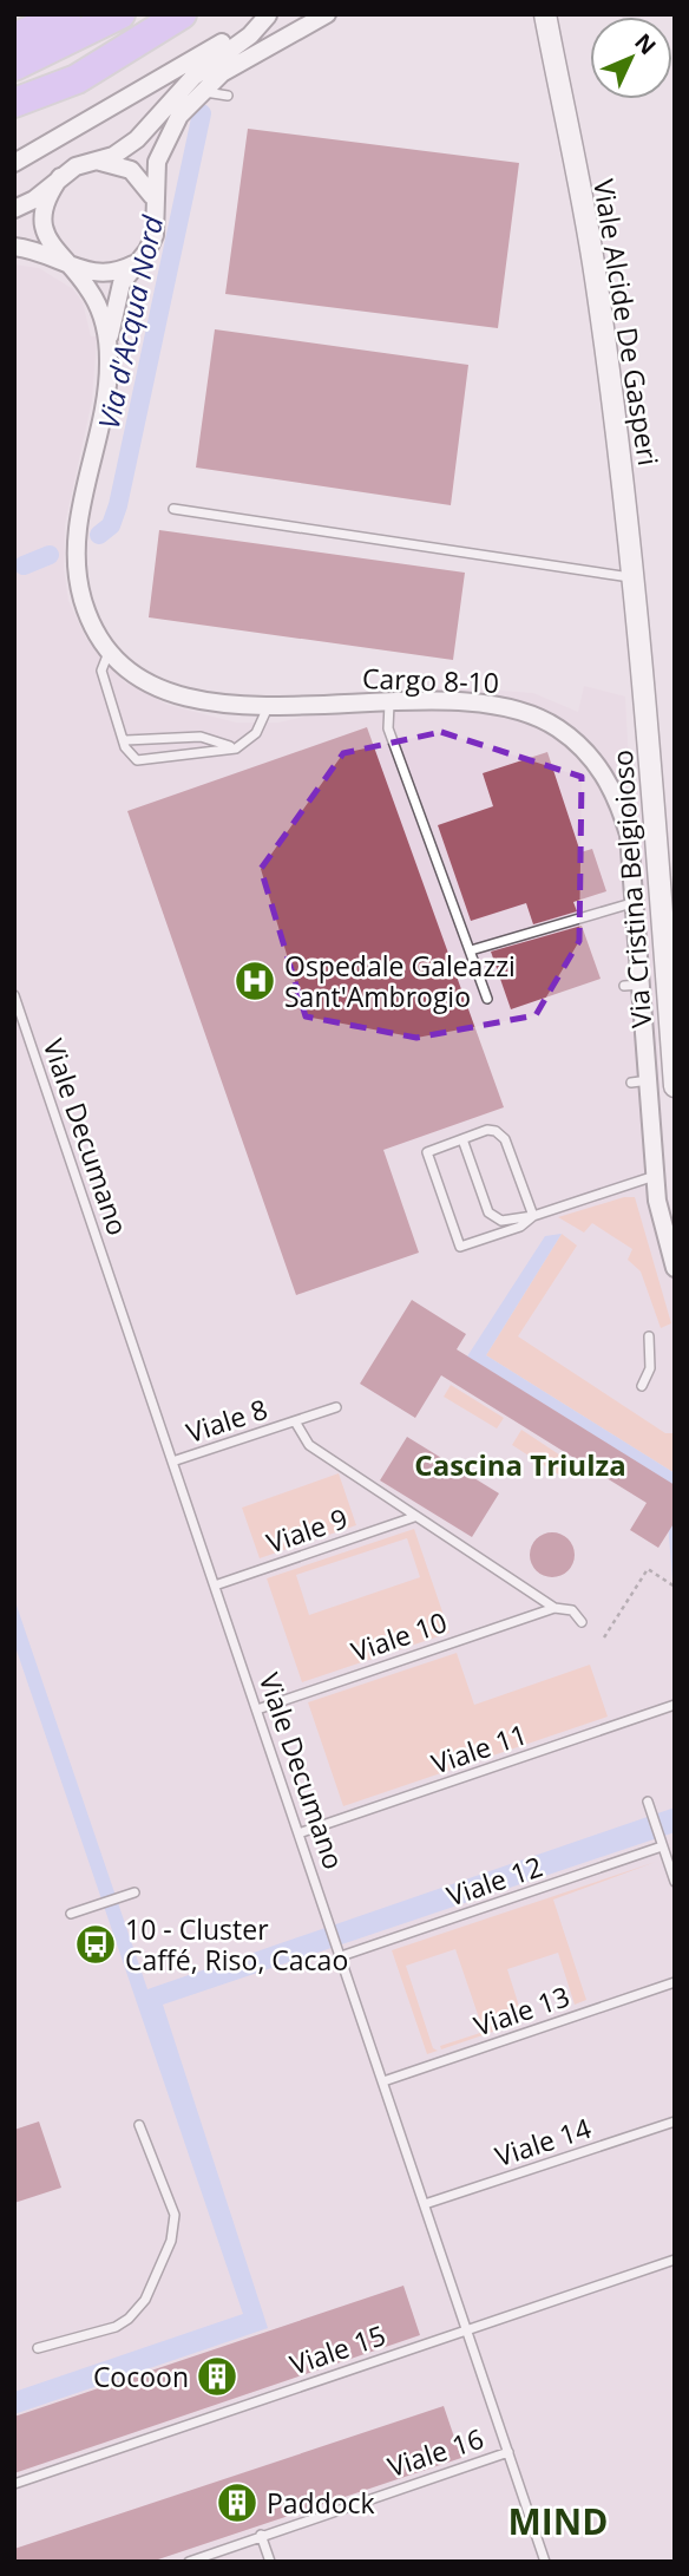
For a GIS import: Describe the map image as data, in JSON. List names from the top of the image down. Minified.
{"streets":{"street":["Viale Alcide De Gasperi","Cargo 8-10","Via Cristina Belgioioso"],"lane":["Viale Decumano","Viale 8","Viale 9","Viale 10","Viale 11","Viale 12","Viale 13","Viale 14","Viale 15","Viale 16"]},"crossings":[["Viale Alcide De Gasperi","Via Cristina Belgioioso"],["Viale Decumano","Viale 8"],["Viale Decumano","Viale 9"],["Viale Decumano","Viale 10"],["Viale Decumano","Viale 11"],["Viale Decumano","Viale 12"],["Viale Decumano","Viale 13"],["Viale Decumano","Viale 14"],["Viale Decumano","Viale 15"],["Viale Decumano","Viale 16"]],"districts":["Cascina Triulza","MIND"],"water":["Via d'Acqua Nord"],"places":{"hospital":["Ospedale Galeazzi Sant'Ambrogio"],"bus stop":["10 - Cluster Caffé, Riso, Cacao"],"building":["Cocoon","Paddock"]},"north":"top right"}
